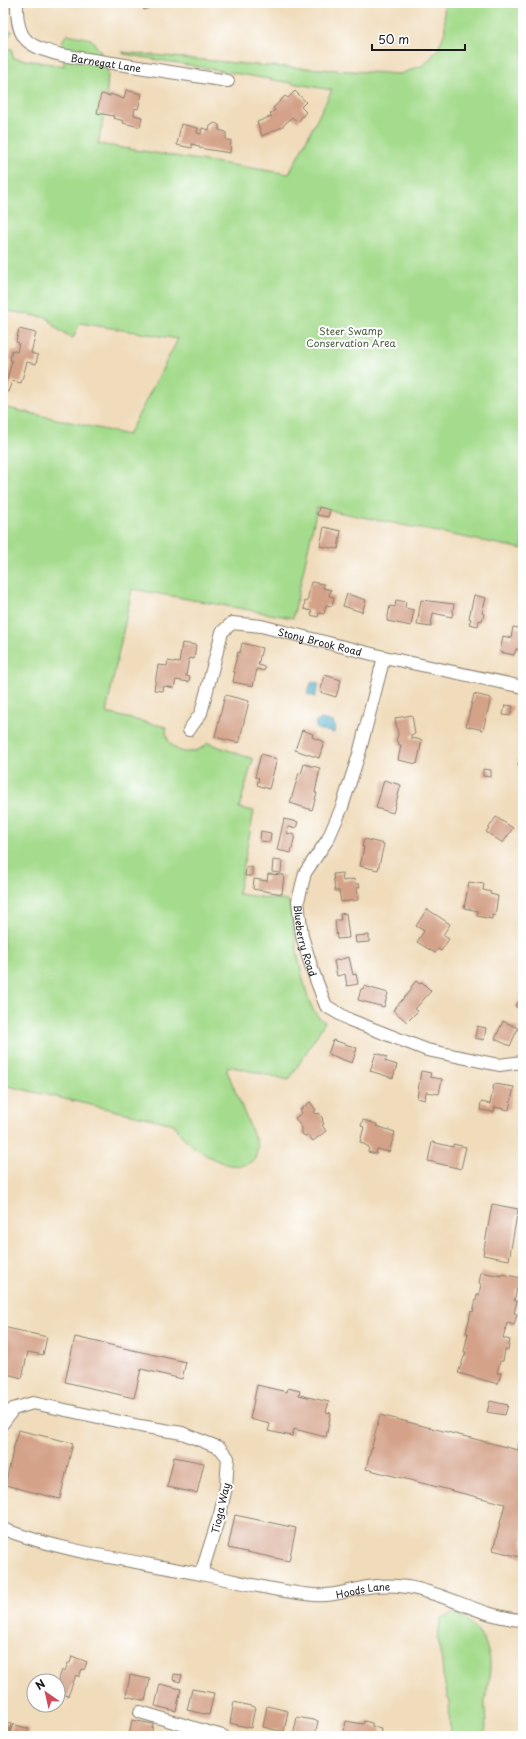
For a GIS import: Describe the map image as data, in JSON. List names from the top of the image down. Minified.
{"streets":{"street":["Barnegat Lane","Stony Brook Road","Blueberry Road","Tioga Way","Hoods Lane"]},"crossings":[["Stony Brook Road","Blueberry Road"],["Tioga Way","Hoods Lane"]],"parks":["Steer Swamp Conservation Area"],"scale_bar":"50 m","north":"top left"}
